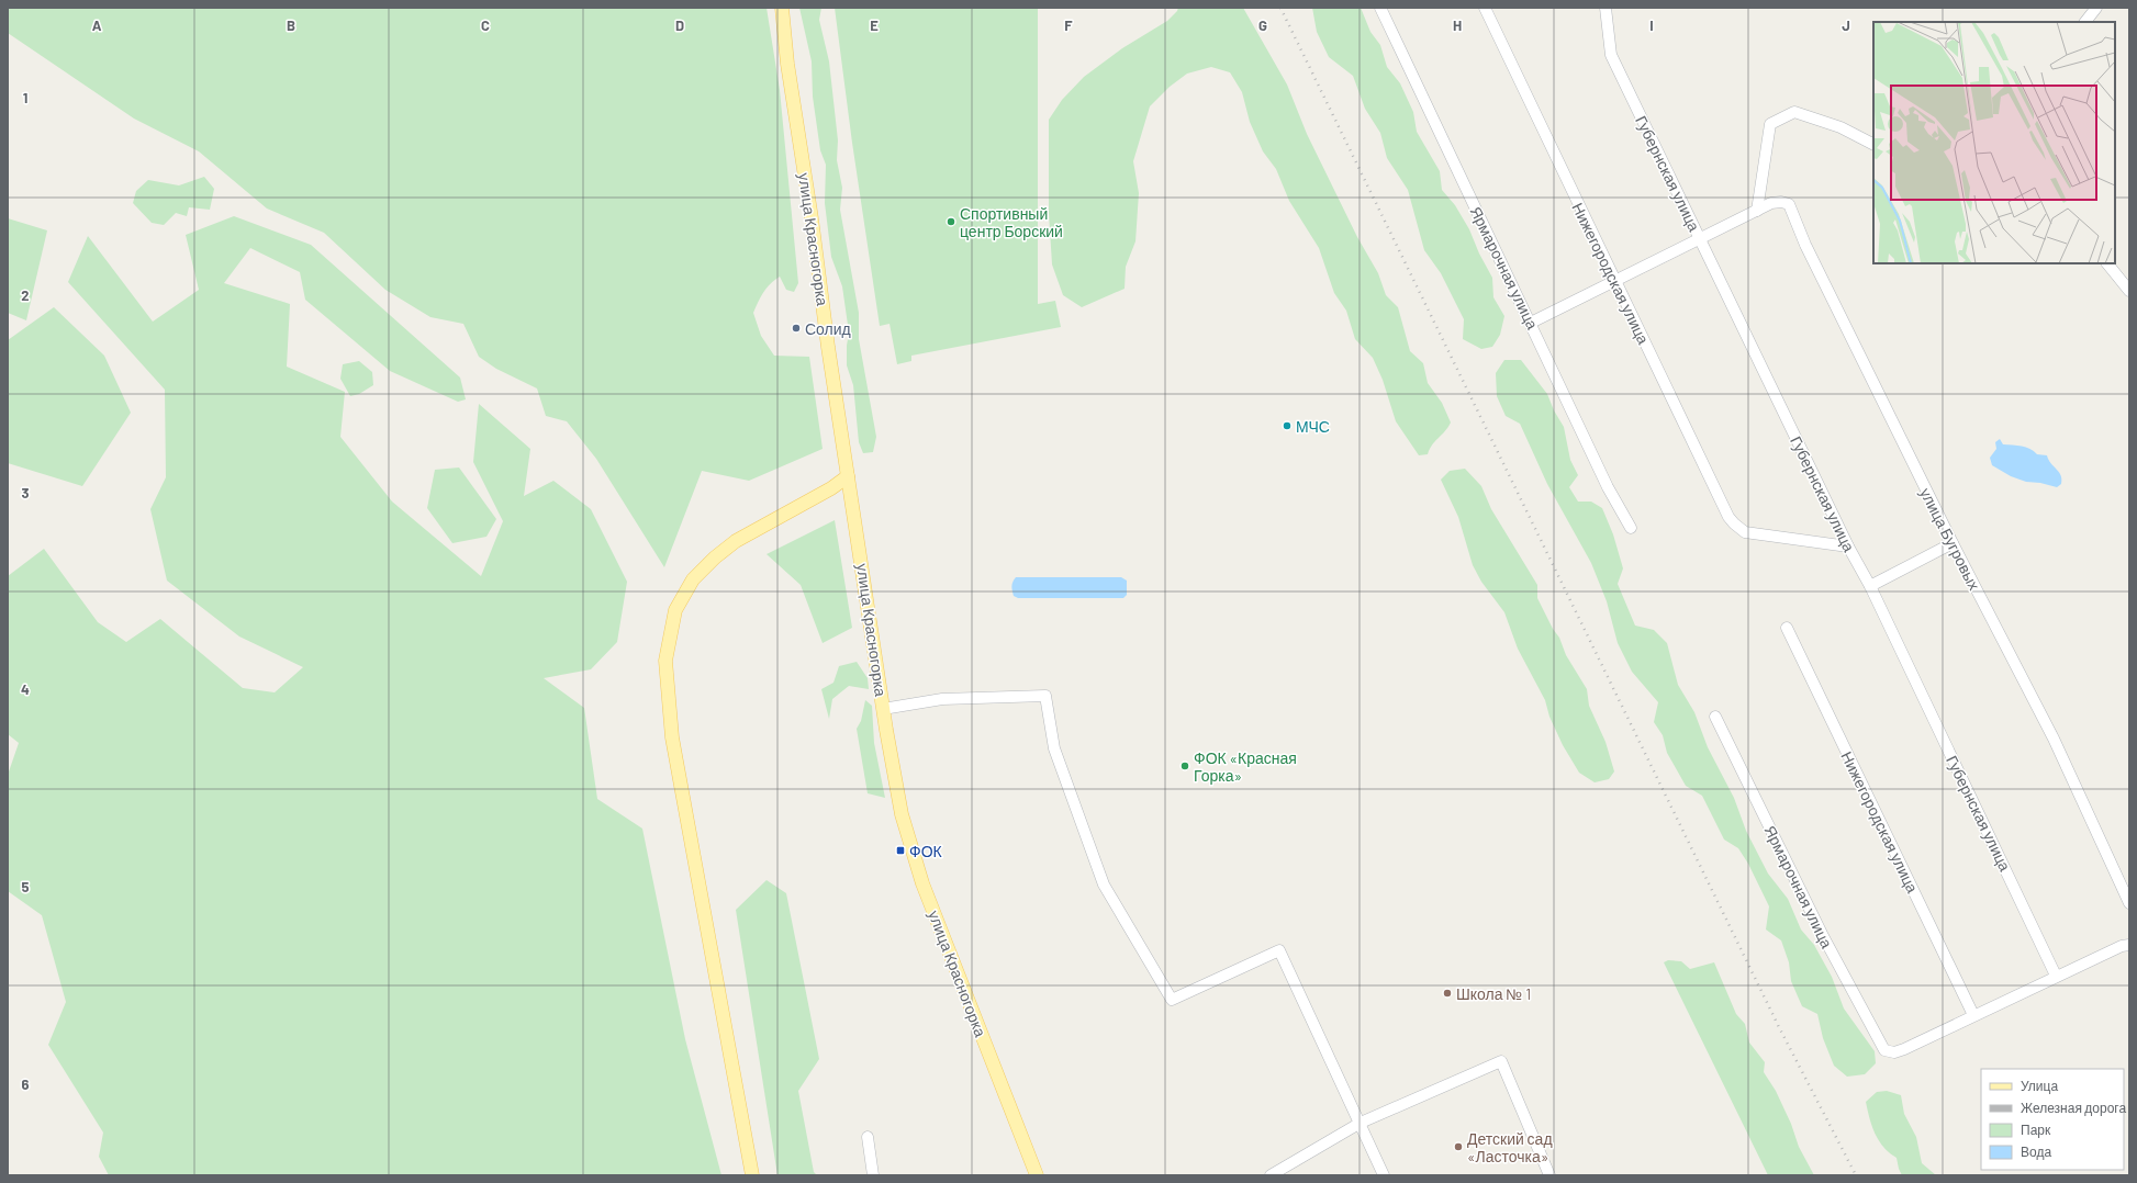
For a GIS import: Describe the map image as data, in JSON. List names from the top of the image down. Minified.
{"streets":{"main road":["улица Красногорка"],"street":["Губернская улица","Ярмарочная улица","Нижегородская улица","улица Бугровых"]},"crossings":[["Губернская улица","Нижегородская улица"],["Ярмарочная улица","Нижегородская улица"]],"places":{"other":["Спортивный центр Борский","Солид","МЧС","ФОК «Красная Горка»","Школа № 1","Детский сад «Ласточка»"],"transit":["ФОК"]},"legend":["Улица","Железная дорога","Парк","Вода"],"grid":{"columns":["A","B","C","D","E","F","G","H","I","J"],"rows":["1","2","3","4","5","6"]}}
